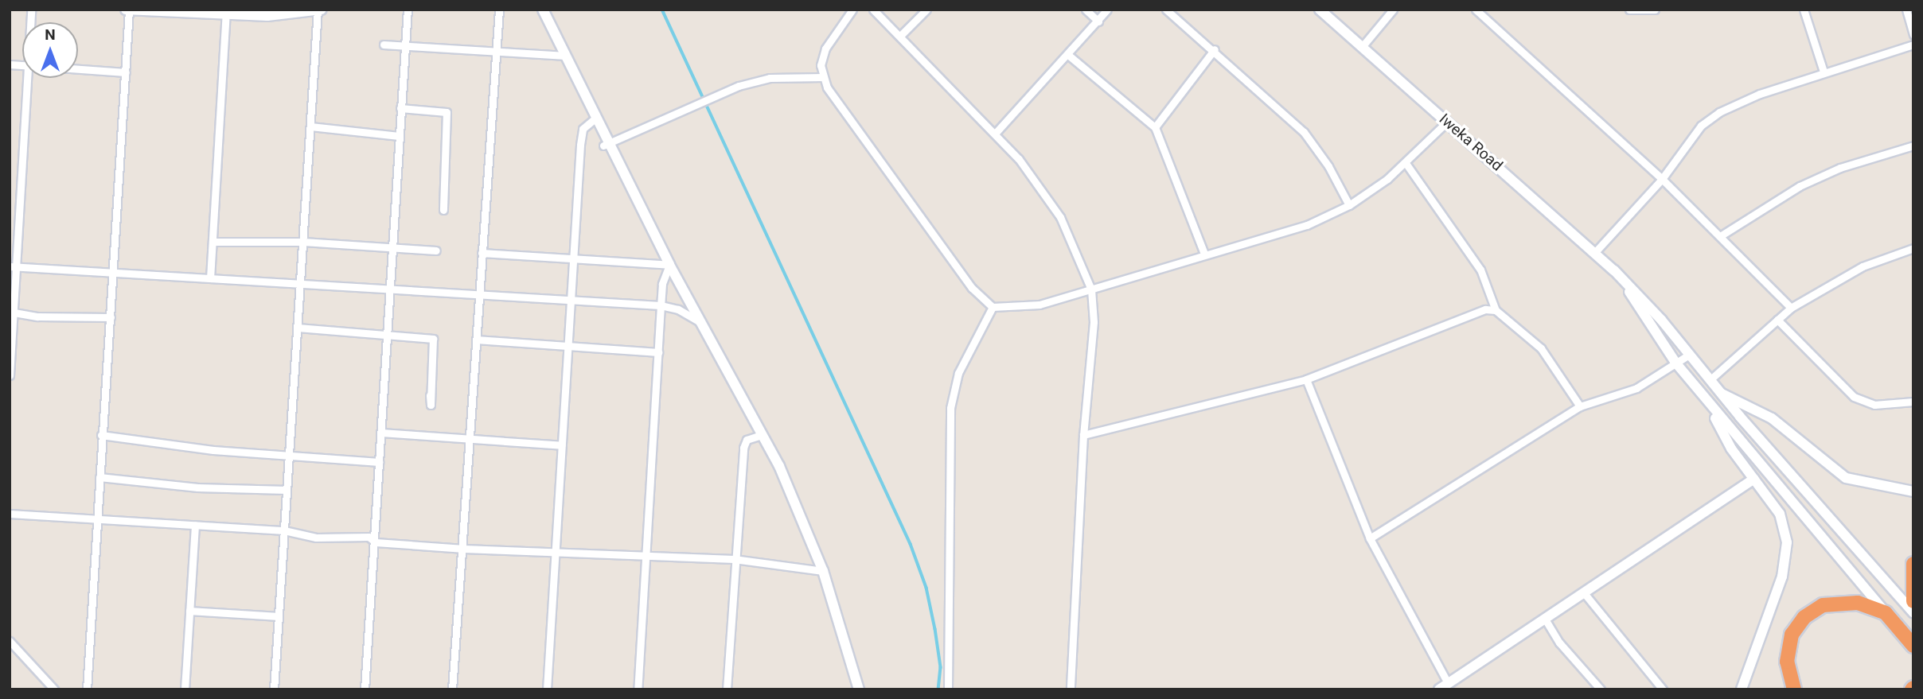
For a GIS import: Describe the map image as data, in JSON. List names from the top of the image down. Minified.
{"streets":{"main road":["Iweka Road"]},"north":"top"}
